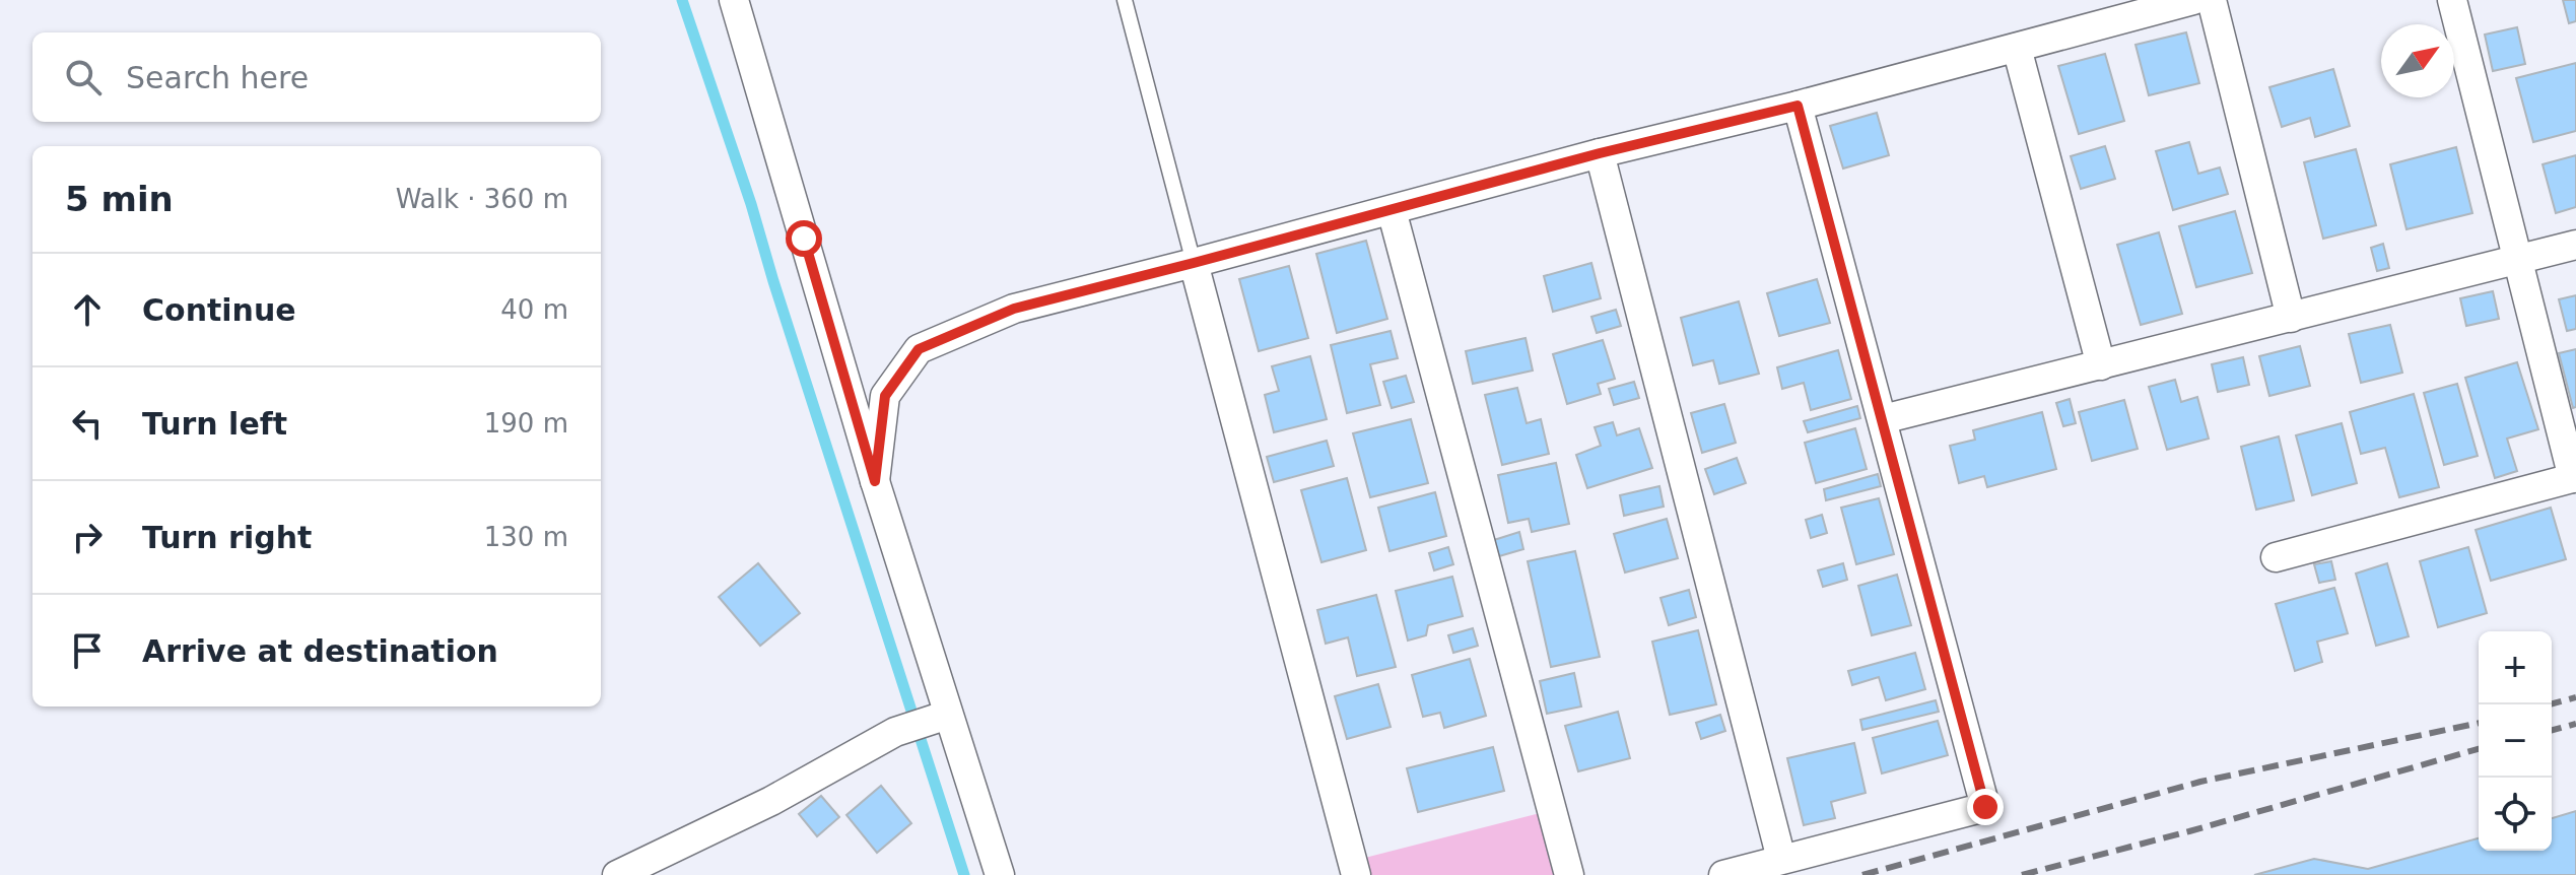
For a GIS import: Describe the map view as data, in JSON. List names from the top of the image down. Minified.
{"north":"top right","page":{"search":"Search here","heading":["5 min","Walk · 360 m"],"list":[["Continue","40 m"],["Turn left","190 m"],["Turn right","130 m"],"Arrive at destination"],"map_buttons":["+","−"]}}
